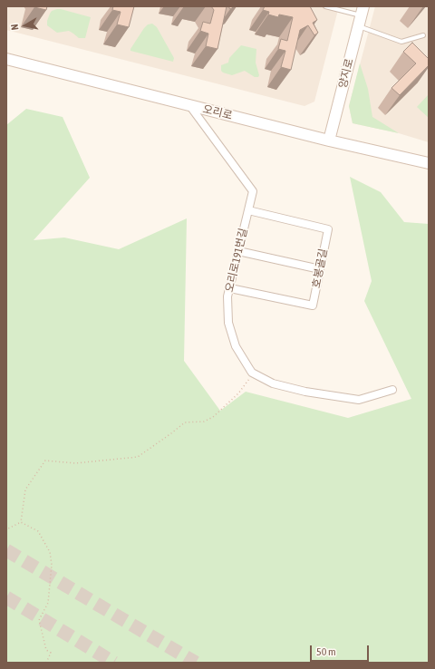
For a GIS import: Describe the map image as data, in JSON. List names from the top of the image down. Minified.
{"streets":{"main road":["양지로","오리로"],"street":["오리로191번길","호봉골길"]},"crossings":[["양지로","오리로"],["오리로","오리로191번길"],["오리로191번길","호봉골길"]],"scale_bar":"50 m","north":"left"}
